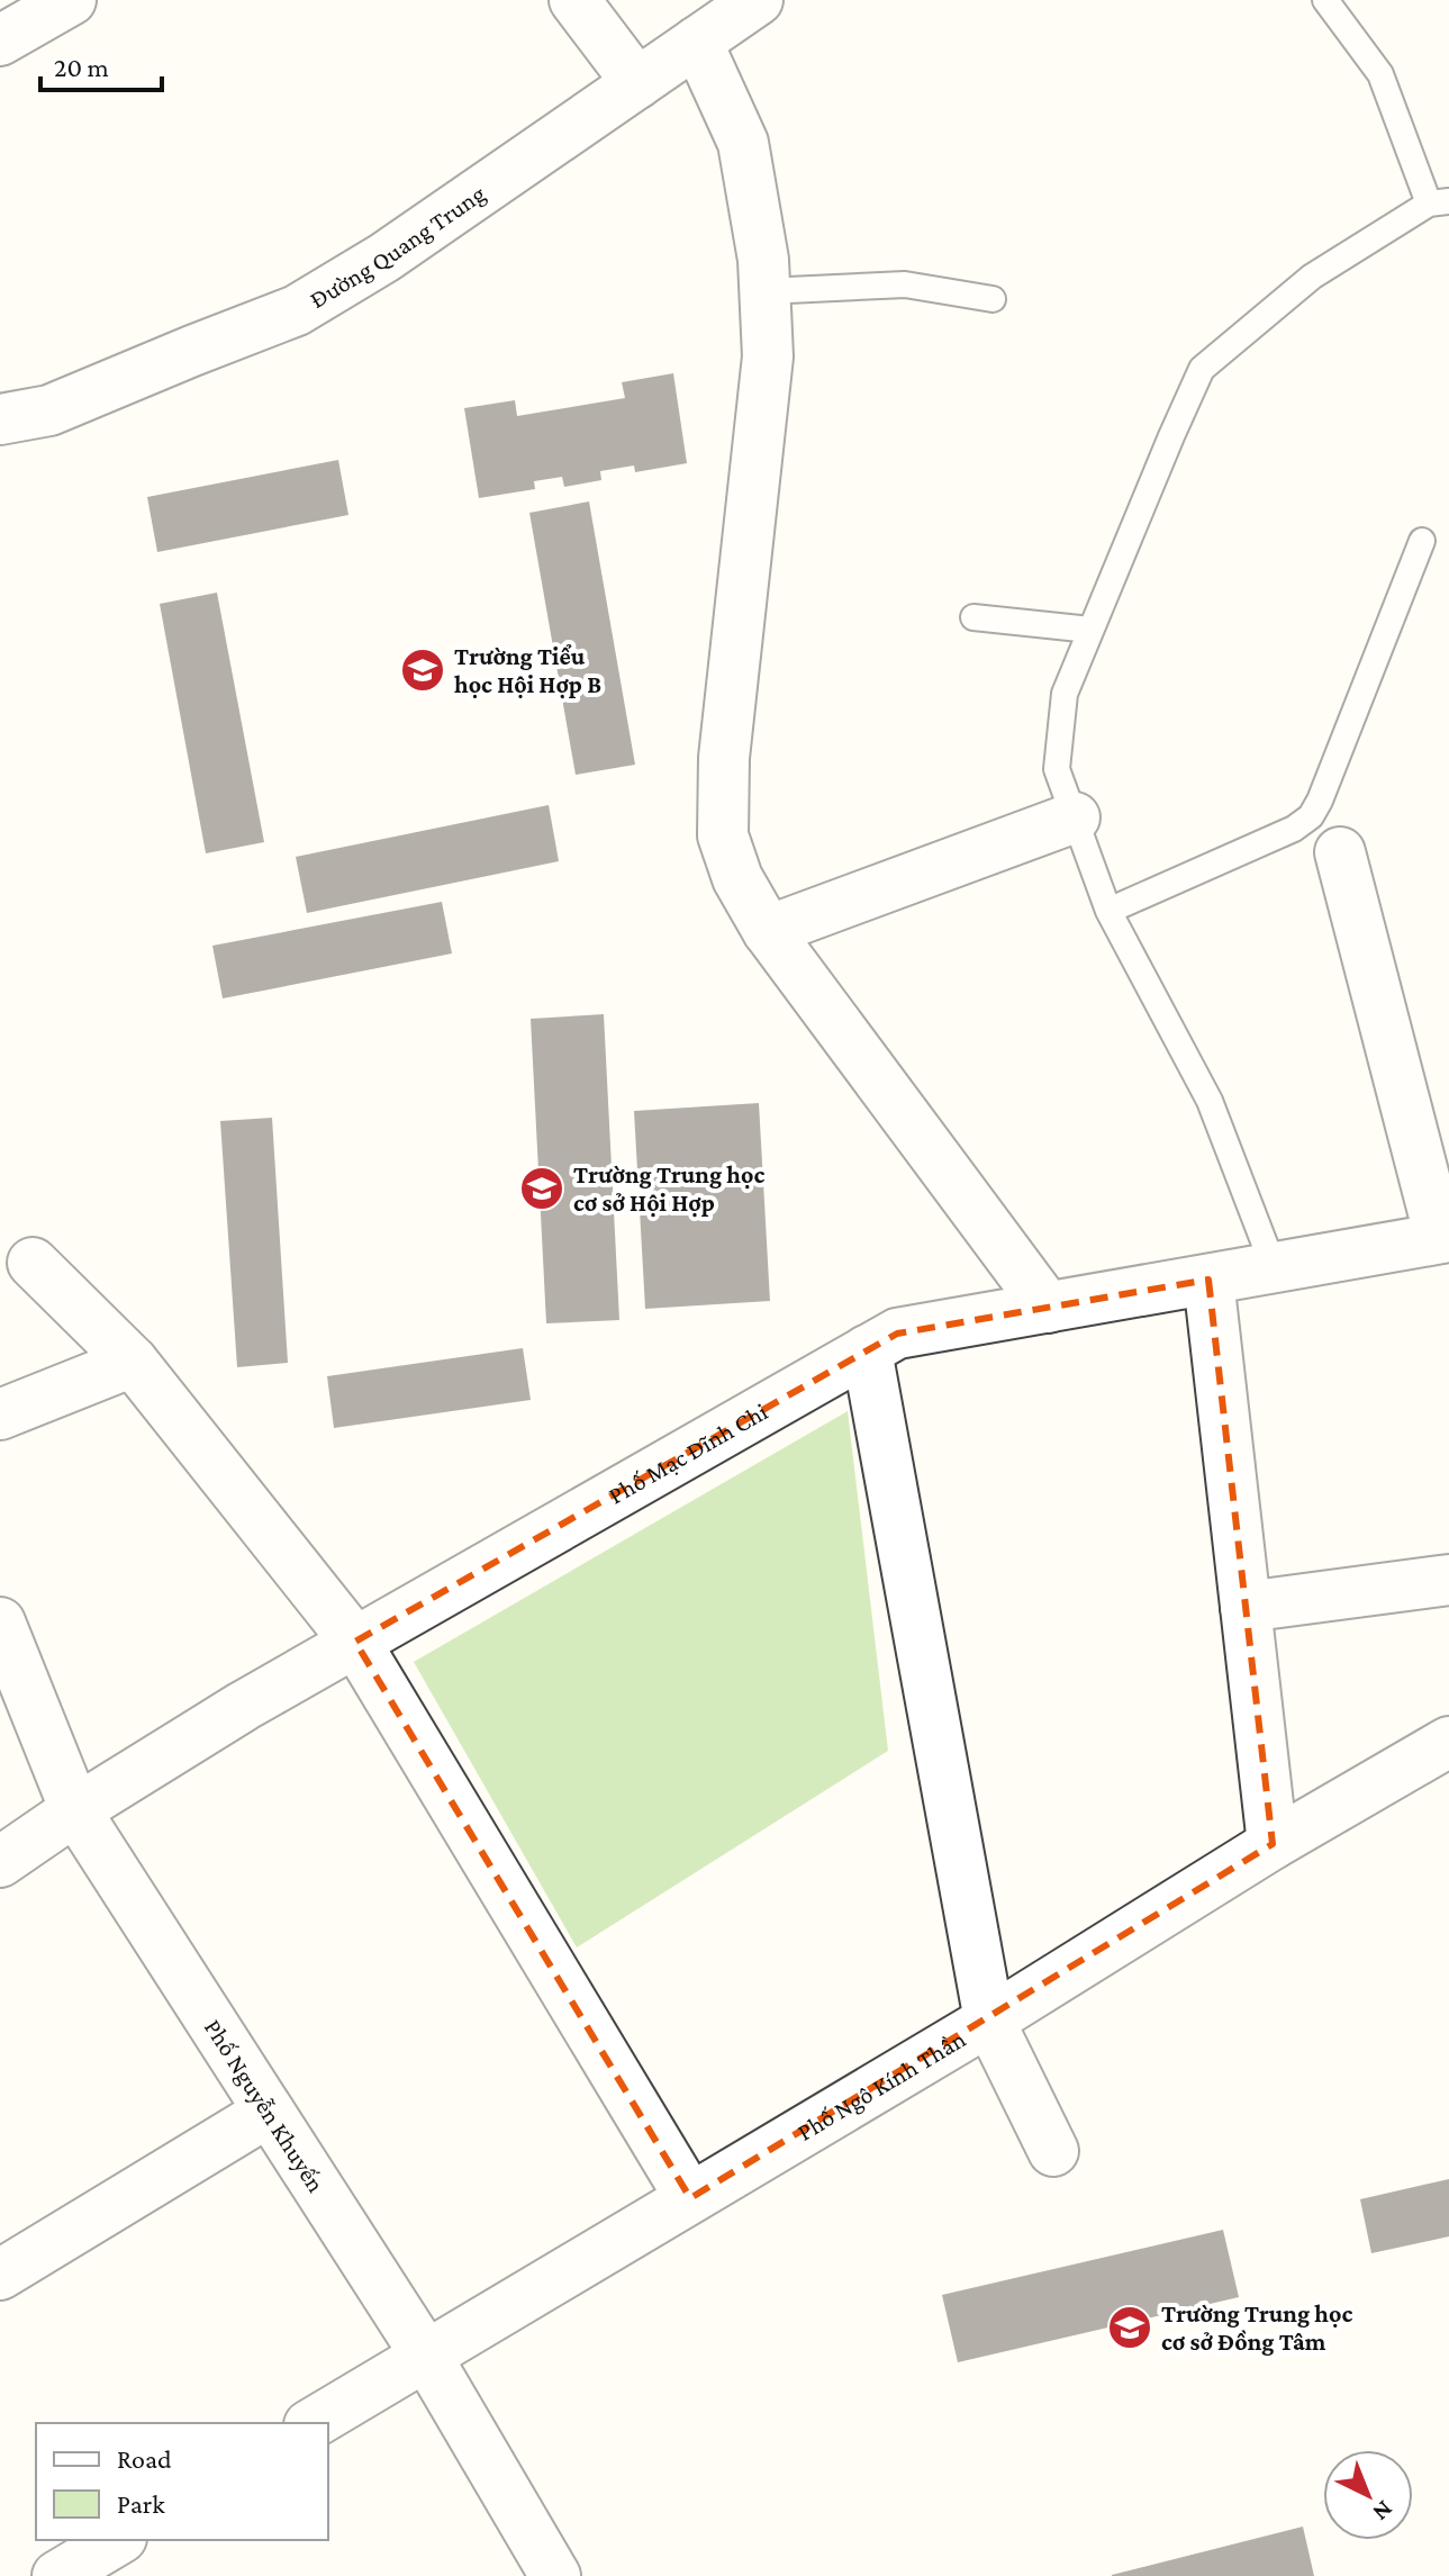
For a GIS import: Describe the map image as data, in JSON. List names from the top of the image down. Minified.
{"streets":{"street":["Đường Quang Trung","Phố Mạc Đĩnh Chi","Phố Ngô Kính Thần","Phố Nguyễn Khuyến"]},"crossings":[["Phố Mạc Đĩnh Chi","Phố Nguyễn Khuyến"],["Phố Ngô Kính Thần","Phố Nguyễn Khuyến"]],"places":{"school or university":["Trường Tiểu học Hội Hợp B","Trường Trung học cơ sở Hội Hợp","Trường Trung học cơ sở Đồng Tâm"]},"legend":["Road","Park"],"scale_bar":"20 m","north":"bottom right"}
